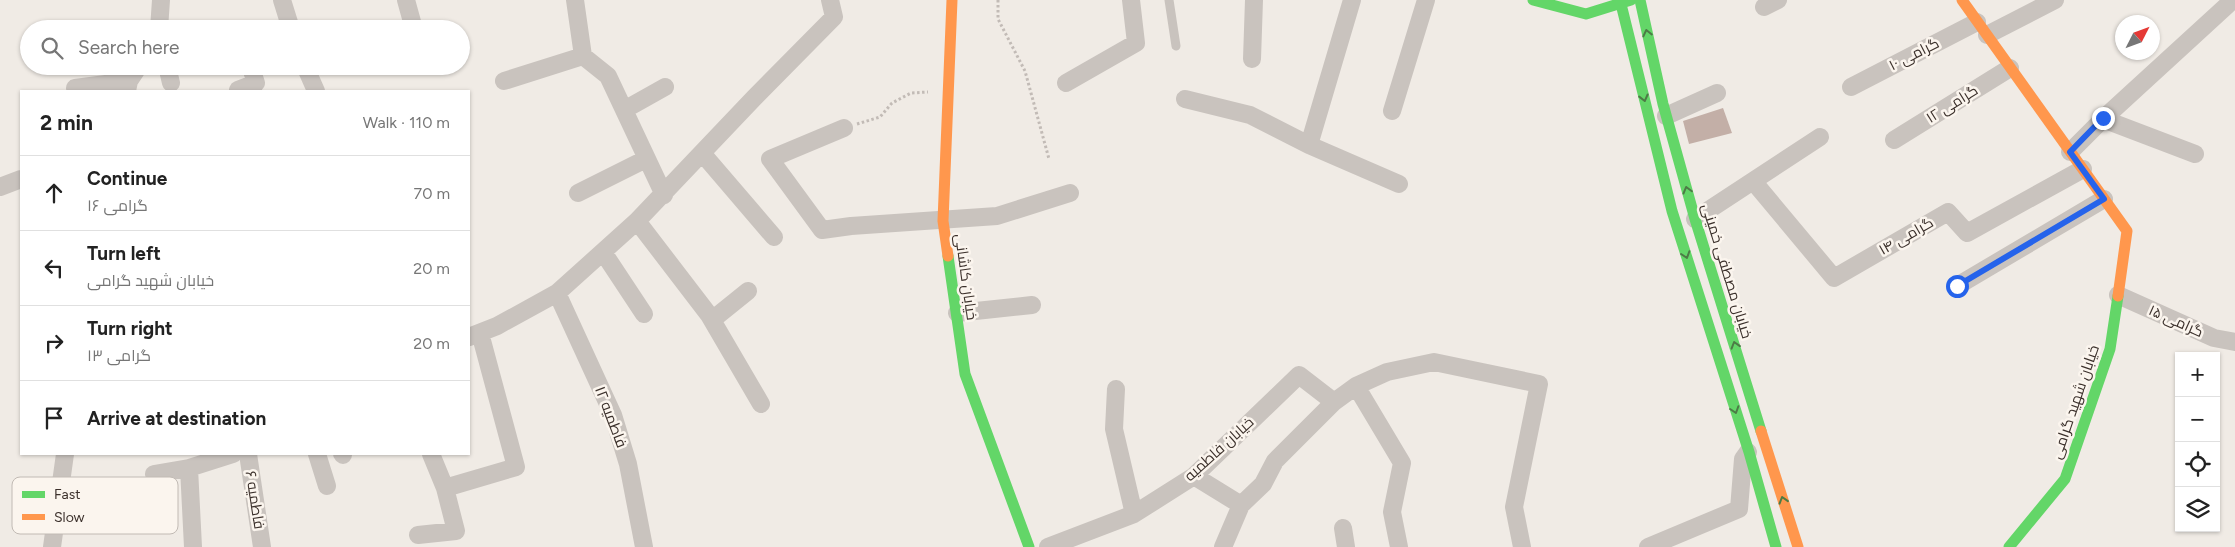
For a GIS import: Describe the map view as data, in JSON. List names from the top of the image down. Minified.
{"streets":{"street":["گرامی ۱۰","گرامی ۱۲","گرامی ۱۴","خیابان مصطفی خمینی","خیابان کاشانی","گرامی ۱۵","خیابان شهید گرامی","فاطمیه ۱۲","خیابان فاطمیه","فاطمیه ۶"]},"crossings":[["گرامی ۱۰","خیابان شهید گرامی"],["گرامی ۱۲","خیابان شهید گرامی"],["گرامی ۱۴","خیابان شهید گرامی"],["گرامی ۱۵","خیابان شهید گرامی"]],"legend":["Fast","Slow"],"north":"top right","page":{"search":"Search here","heading":["2 min","Walk · 110 m"],"list":[["Continue","گرامی ۱۶","70 m"],["Turn left","خیابان شهید گرامی","20 m"],["Turn right","گرامی ۱۳","20 m"],"Arrive at destination"],"map_buttons":["+","−"]}}
